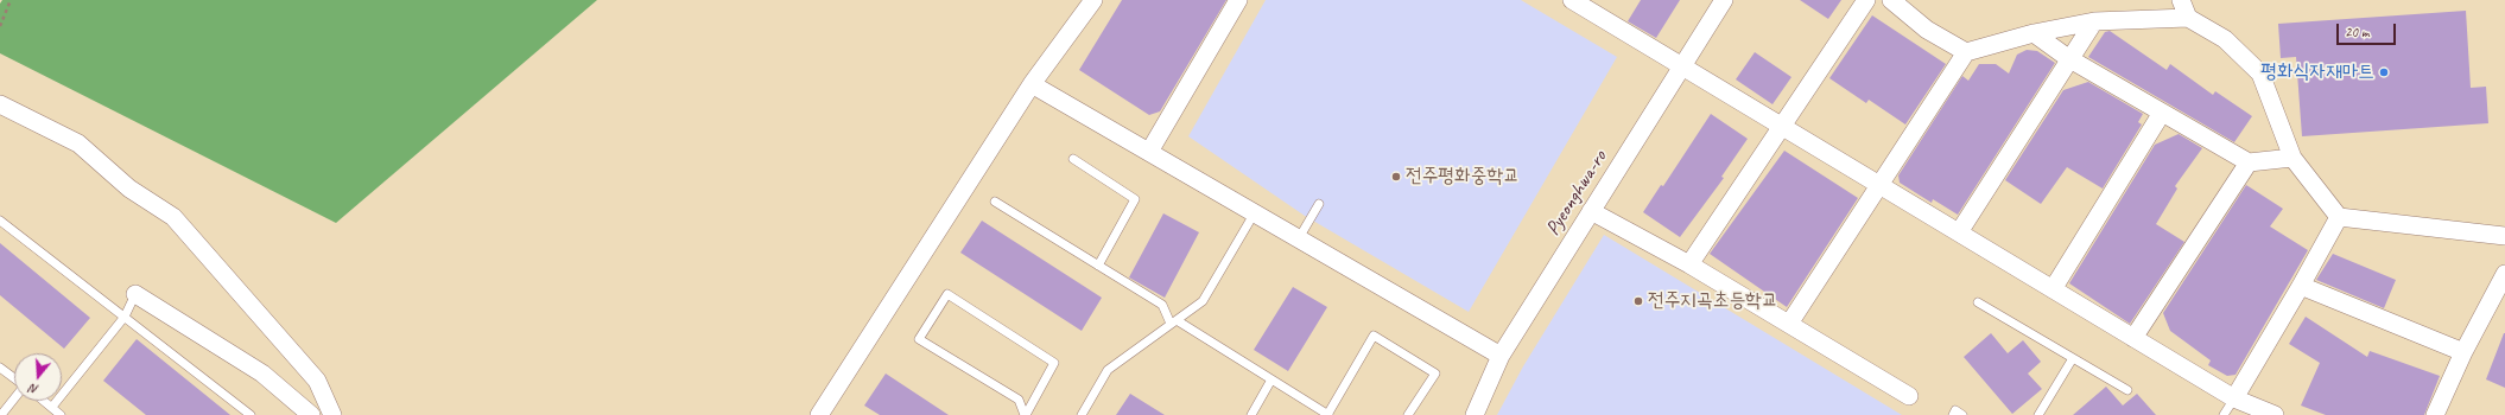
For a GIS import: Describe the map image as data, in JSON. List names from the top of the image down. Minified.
{"streets":{"street":["Pyeonghwa-ro"]},"places":["평화식자재마트","전주평화중학교","전주지곡초등학교"],"scale_bar":"20 m","north":"bottom"}
